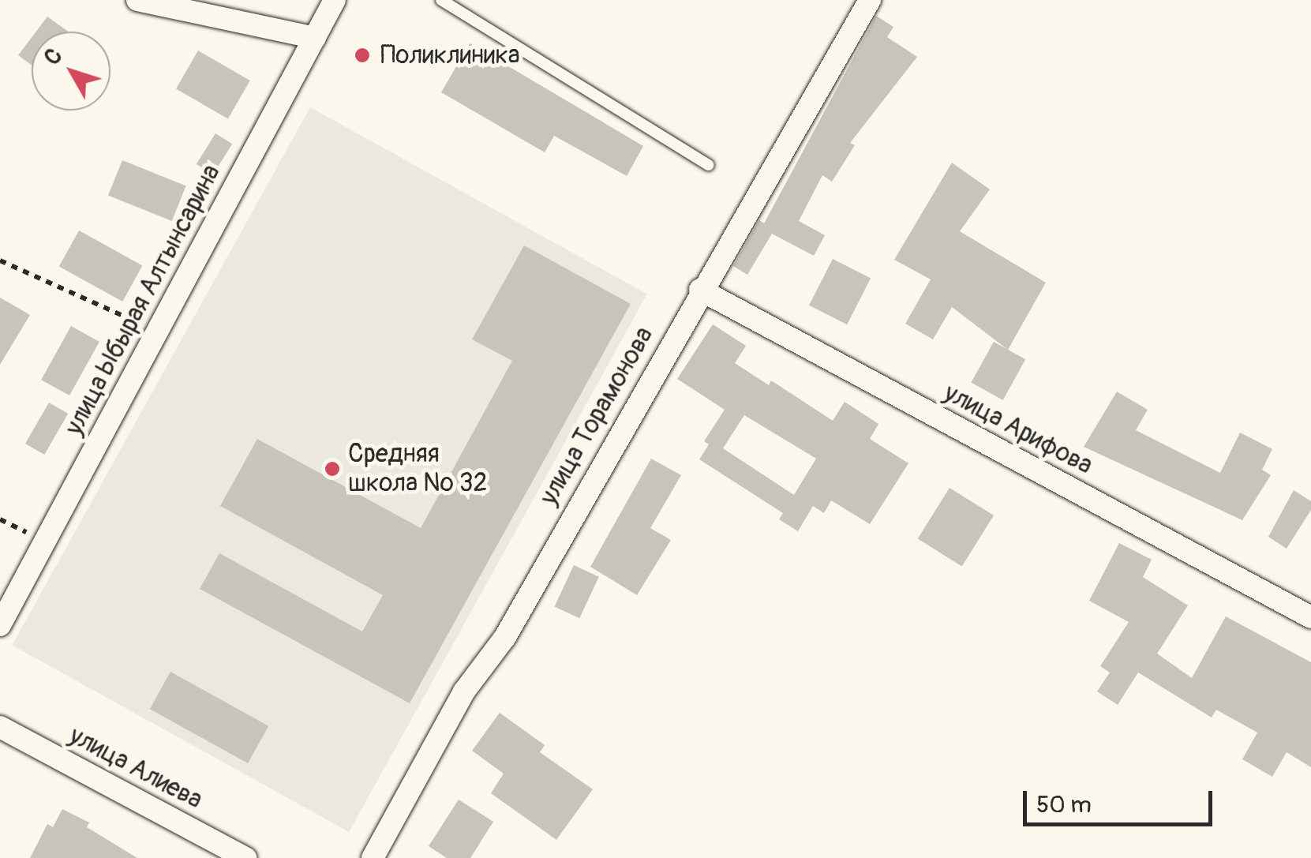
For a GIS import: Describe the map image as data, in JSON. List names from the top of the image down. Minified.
{"streets":{"street":["улица Ыбырая Алтынсарина","улица Торамонова","улица Арифова","улица Алиева"]},"crossings":[["улица Торамонова","улица Арифова"]],"places":["Поликлиника","Средняя школа № 32"],"scale_bar":"50 m","north":"top left"}
